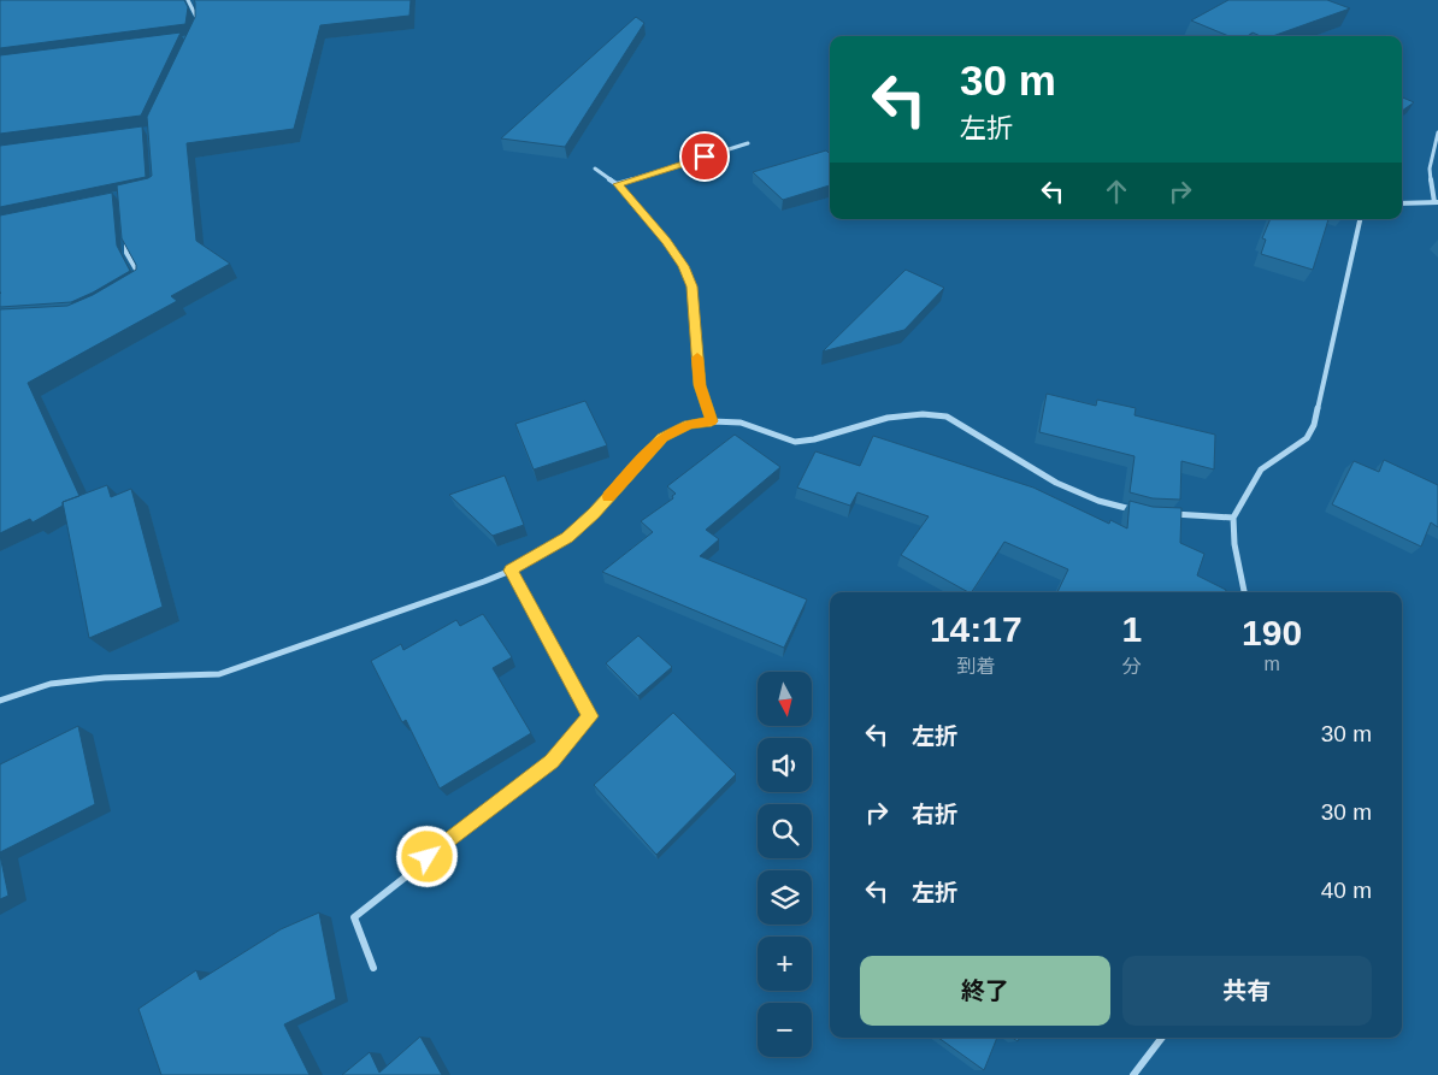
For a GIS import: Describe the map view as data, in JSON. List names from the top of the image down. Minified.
{"north":"bottom","page":{"turn":["30 m","左折"],"eta":["14:17","到着","1","分","190","m"],"map_buttons":["+","−"],"list":[{"name":"左折","value":"30 m"},{"name":"右折","value":"30 m"},{"name":"左折","value":"40 m"}],"buttons":["終了","共有"]}}
